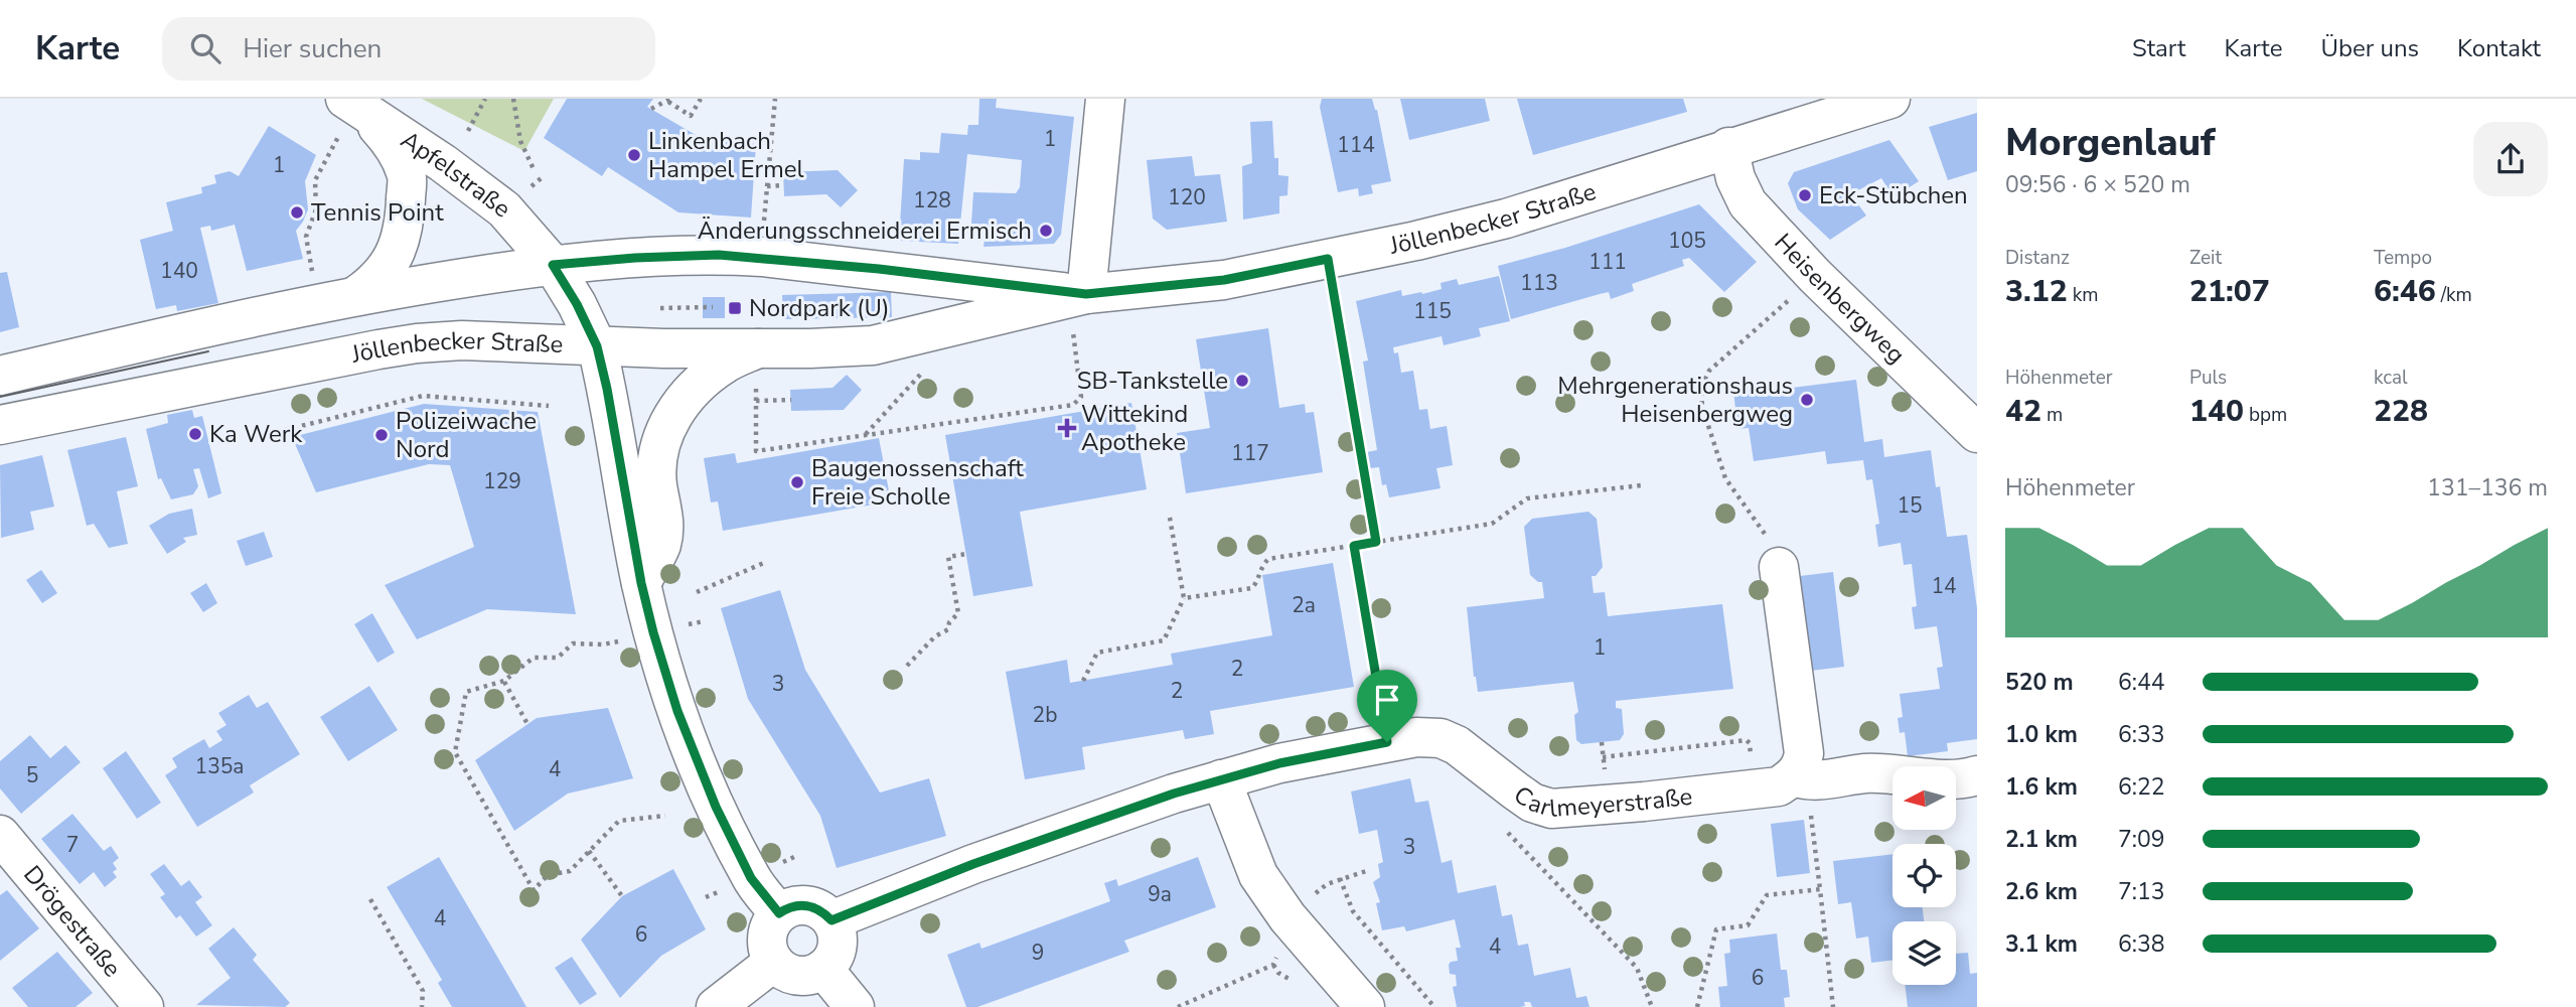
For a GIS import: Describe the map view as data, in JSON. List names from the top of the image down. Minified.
{"streets":{"street":["Apfelstraße","Jöllenbecker Straße","Heisenbergweg","Carlmeyerstraße","Drögestraße"]},"crossings":[["Apfelstraße","Jöllenbecker Straße"],["Apfelstraße","Carlmeyerstraße"],["Jöllenbecker Straße","Heisenbergweg"]],"places":{"other":["Linkenbach Hampel Ermel","Eck-Stübchen","Tennis Point","Änderungsschneiderei Ermisch","SB-Tankstelle","Mehrgenerationshaus Heisenbergweg","Ka Werk","Polizeiwache Nord","Baugenossenschaft Freie Scholle"],"transit":["Nordpark (U)"],"health":["Wittekind Apotheke"]},"house_numbers":["1","114","1","120","128","105","111","140","113","115","117","129","15","14","2a","1","2","3","2","2b","135a","4","5","7","3","9a","4","6","4","9","6"],"north":"left","page":{"header":"Karte","search":"Hier suchen","nav":["Start","Karte","Über uns","Kontakt"],"heading":["Morgenlauf","09:56 · 6 × 520 m"],"stats":[["Distanz","3.12 km"],["Zeit","21:07"],["Tempo","6:46 /km"],["Höhenmeter","42 m"],["Puls","140 bpm"],["kcal","228"]],"chart":["Höhenmeter","131–136 m"],"list":[{"name":"520 m","note":"6:44"},{"name":"1.0 km","note":"6:33"},{"name":"1.6 km","note":"6:22"},{"name":"2.1 km","note":"7:09"},{"name":"2.6 km","note":"7:13"},{"name":"3.1 km","note":"6:38"}]}}
